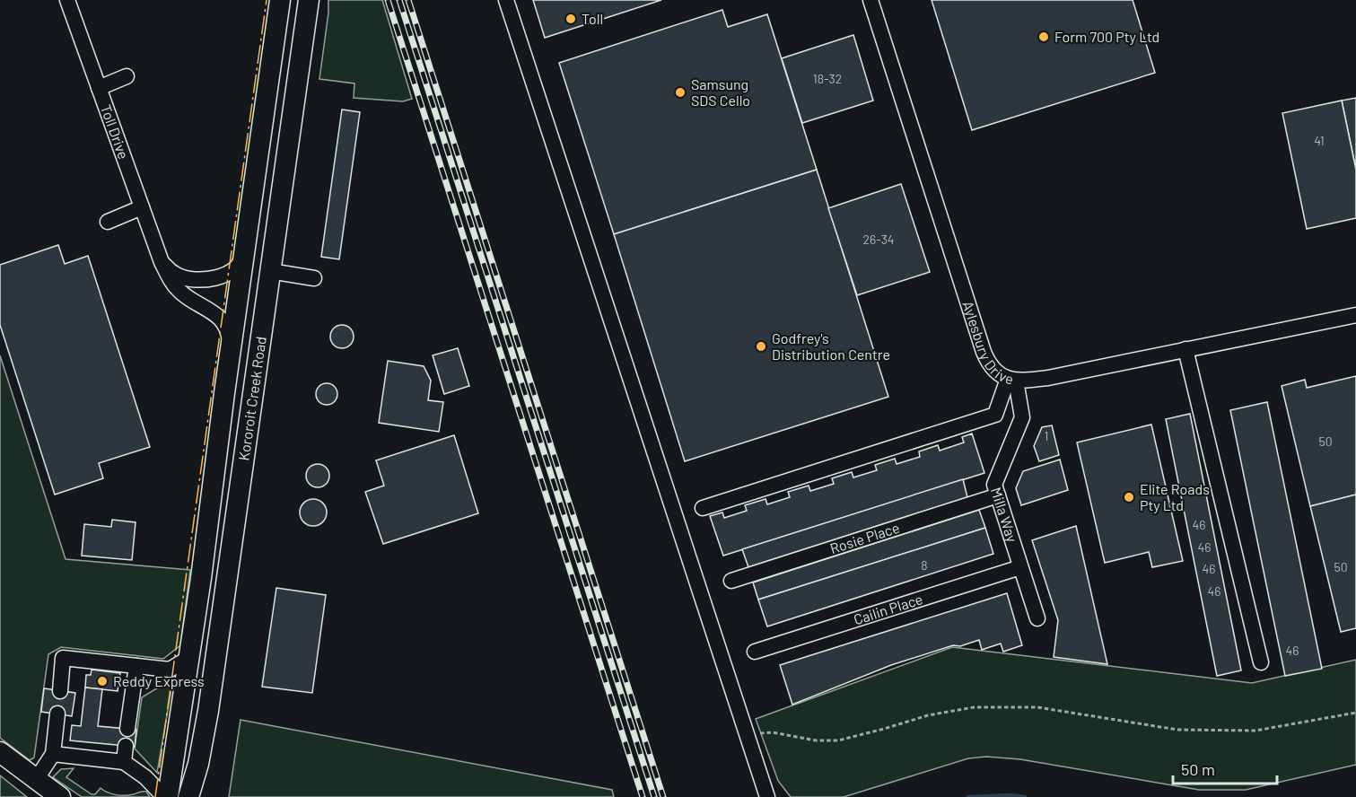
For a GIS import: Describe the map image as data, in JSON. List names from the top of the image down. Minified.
{"streets":{"main road":["Kororoit Creek Road"],"street":["Toll Drive","Aylesbury Drive","Milla Way","Rosie Place","Cailin Place"]},"crossings":[["Toll Drive","Kororoit Creek Road"],["Aylesbury Drive","Milla Way"],["Milla Way","Rosie Place"],["Milla Way","Cailin Place"]],"places":["Toll","Form 700 Pty Ltd","Samsung SDS Cello","Godfrey's Distribution Centre","Elite Roads Pty Ltd","Reddy Express"],"house_numbers":["18-32","41","26-34","1","50","46","46","8","50","46","46","46"],"scale_bar":"50 m"}
